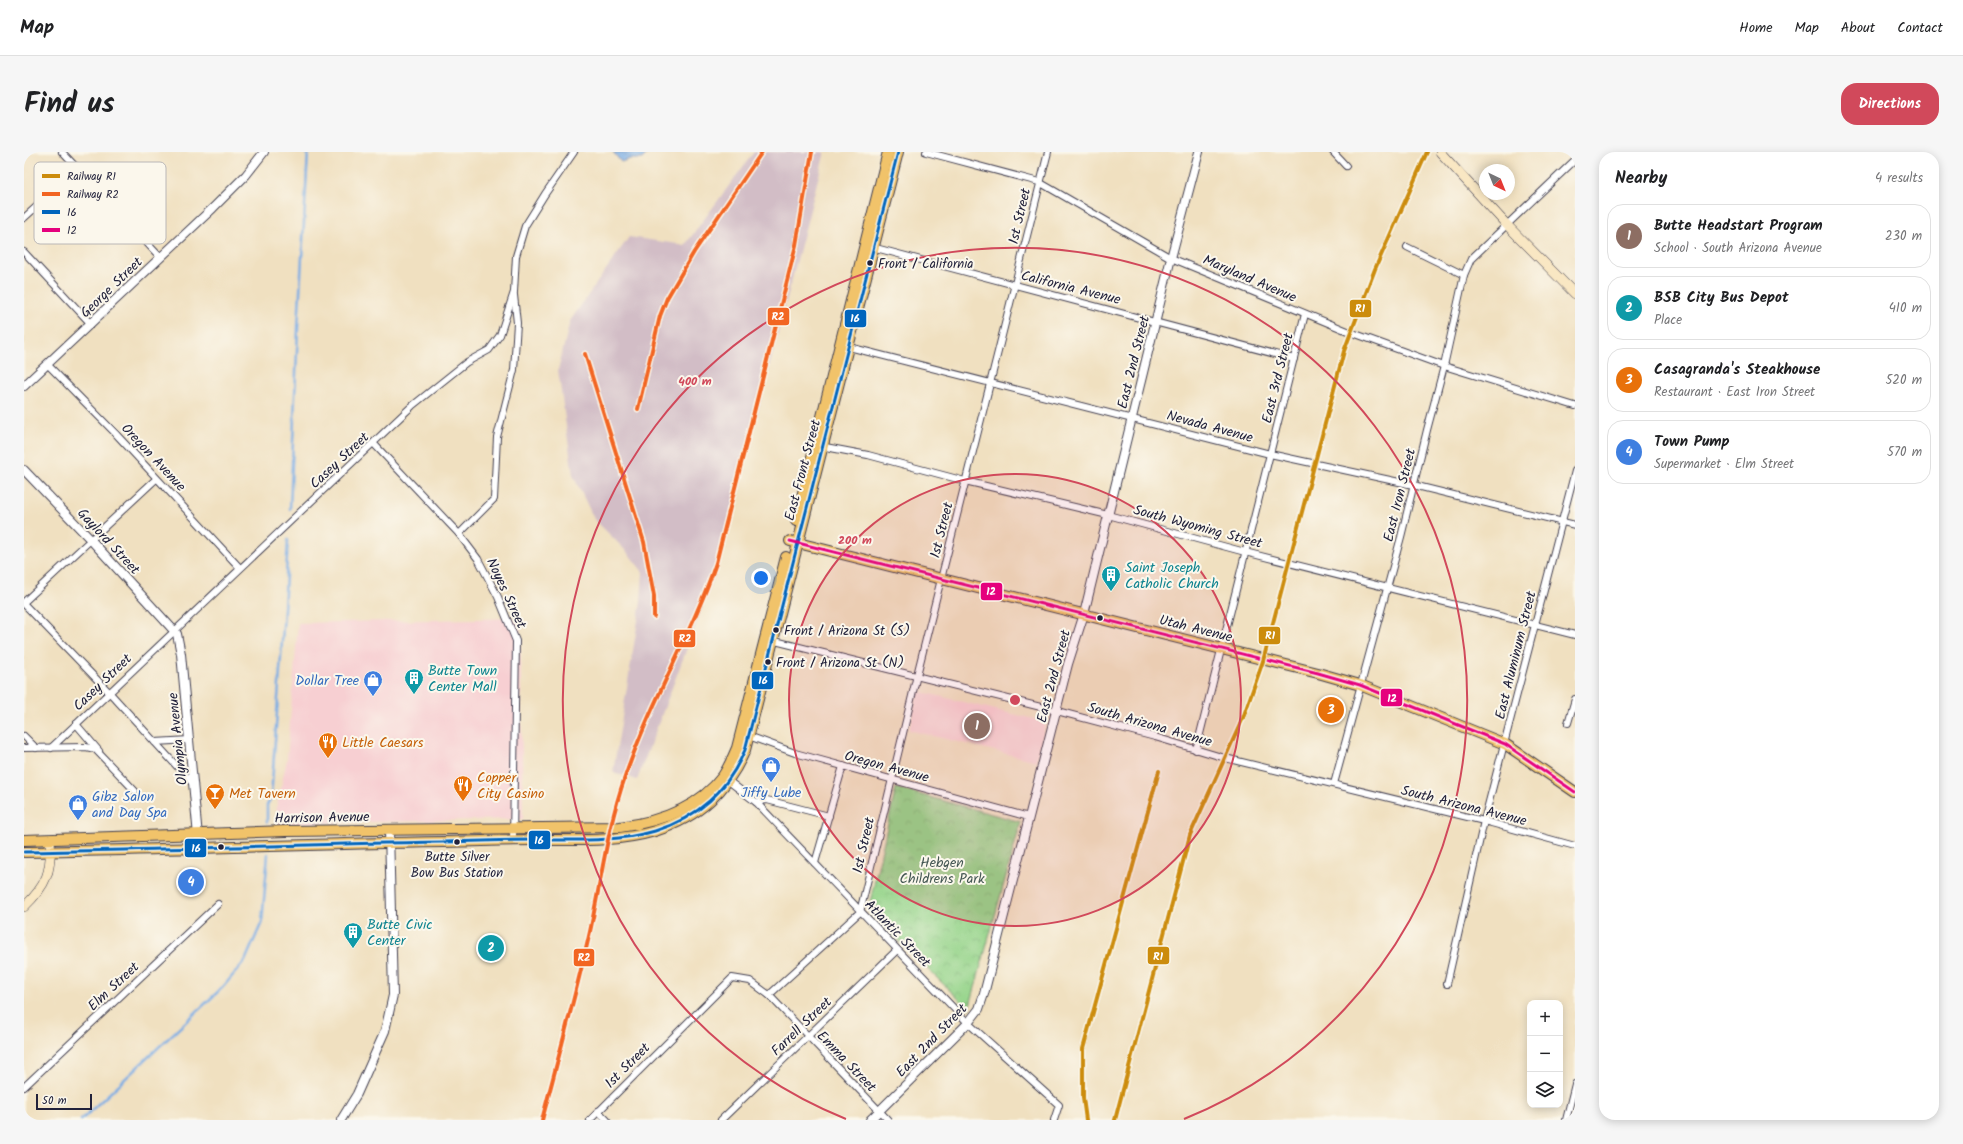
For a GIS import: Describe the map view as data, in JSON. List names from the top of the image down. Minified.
{"streets":{"main road":["East Front Street","Utah Avenue","Harrison Avenue"],"street":["1st Street","Maryland Avenue","George Street","California Avenue","East 2nd Street","East 3rd Street","Nevada Avenue","Oregon Avenue","Casey Street","East Iron Street","South Wyoming Street","Gaylord Street","Noyes Street","East Aluminum Street","South Arizona Avenue","Olympia Avenue","Atlantic Street","Elm Street","Farrell Street","Emma Street"]},"crossings":[["1st Street","Maryland Avenue"],["1st Street","California Avenue"],["1st Street","Nevada Avenue"],["1st Street","Oregon Avenue"],["1st Street","South Wyoming Street"],["1st Street","Utah Avenue"],["1st Street","South Arizona Avenue"],["1st Street","Atlantic Street"],["1st Street","Emma Street"],["Maryland Avenue","East 2nd Street"],["Maryland Avenue","East 3rd Street"],["Maryland Avenue","East Iron Street"],["George Street","Oregon Avenue"],["California Avenue","East 2nd Street"],["California Avenue","East 3rd Street"],["California Avenue","East Front Street"],["East 2nd Street","Nevada Avenue"],["East 2nd Street","Oregon Avenue"],["East 2nd Street","South Wyoming Street"],["East 2nd Street","Utah Avenue"],["East 2nd Street","South Arizona Avenue"],["East 2nd Street","Atlantic Street"],["East 2nd Street","Emma Street"],["East 3rd Street","Nevada Avenue"],["East 3rd Street","South Wyoming Street"],["East 3rd Street","Utah Avenue"],["East 3rd Street","South Arizona Avenue"],["Nevada Avenue","East Front Street"],["Nevada Avenue","East Iron Street"],["Nevada Avenue","East Aluminum Street"],["Oregon Avenue","Casey Street"],["Oregon Avenue","East Front Street"],["Casey Street","Gaylord Street"],["Casey Street","Noyes Street"],["Casey Street","Olympia Avenue"],["East Front Street","South Wyoming Street"],["East Front Street","Utah Avenue"],["East Front Street","South Arizona Avenue"],["East Front Street","Harrison Avenue"],["East Front Street","Atlantic Street"],["East Iron Street","South Wyoming Street"],["East Iron Street","Utah Avenue"],["East Iron Street","South Arizona Avenue"],["South Wyoming Street","East Aluminum Street"],["Gaylord Street","Olympia Avenue"],["Noyes Street","Harrison Avenue"],["Utah Avenue","East Aluminum Street"],["East Aluminum Street","South Arizona Avenue"],["Olympia Avenue","Harrison Avenue"],["Atlantic Street","Farrell Street"],["Farrell Street","Emma Street"]],"parks":["Hebgen Childrens Park"],"places":{"other":["Front / California","Front / Arizona St (S)","Front / Arizona St (N)","Butte Silver Bow Bus Station"],"building":["Saint Joseph Catholic Church","Butte Town Center Mall","Butte Civic Center"],"shop":["Dollar Tree","Jiffy Lube","Gibz Salon and Day Spa"],"restaurant":["Little Caesars","Copper City Casino"],"bar":["Met Tavern"]},"lines":["rail line R1","rail line R2","transit line 16","transit line 12"],"legend":["Railway R1","Railway R2","16","12"],"scale_bar":"50 m","north":"bottom right","page":{"header":"Map","nav":["Home","Map","About","Contact"],"title":"Find us","buttons":"Directions","heading":["Nearby","4 results"],"list":[{"mark":"1","name":"Butte Headstart Program","note":"School · South Arizona Avenue","value":"230 m"},{"mark":"2","name":"BSB City Bus Depot","note":"Place","value":"410 m"},{"mark":"3","name":"Casagranda's Steakhouse","note":"Restaurant · East Iron Street","value":"520 m"},{"mark":"4","name":"Town Pump","note":"Supermarket · Elm Street","value":"570 m"}],"pins":["3","1","4","2"],"map_buttons":["+","−"],"scale":"50 m"},"rings":["400 m","200 m"]}
